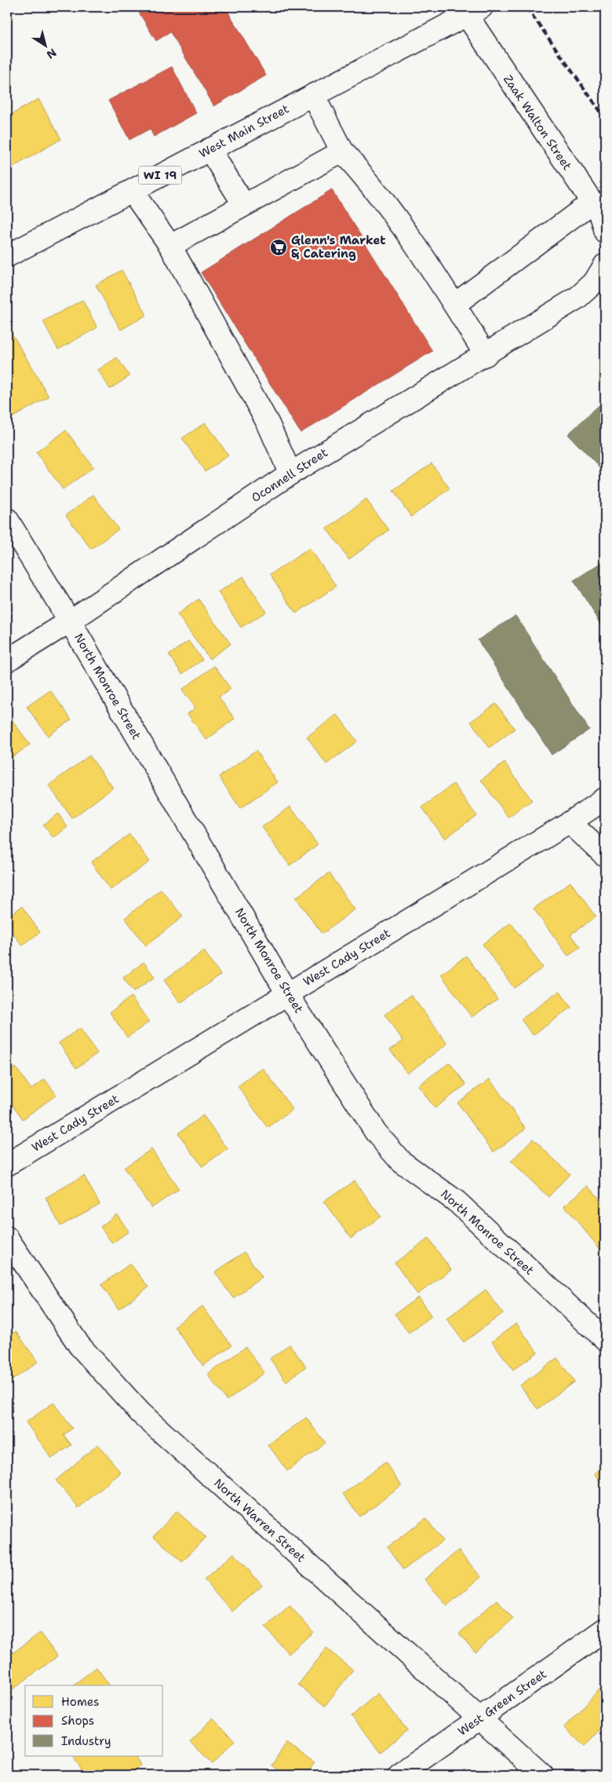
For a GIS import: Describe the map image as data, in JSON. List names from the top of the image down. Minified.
{"streets":{"street":["Zaak Walton Street","West Main Street","WI 19","Oconnell Street","North Monroe Street","West Cady Street","North Warren Street","West Green Street"]},"crossings":[["Zaak Walton Street","West Main Street"],["Oconnell Street","North Monroe Street"],["North Monroe Street","West Cady Street"],["North Warren Street","West Green Street"]],"places":{"supermarket":["Glenn's Market & Catering"]},"legend":["Homes","Shops","Industry"],"north":"bottom right"}
